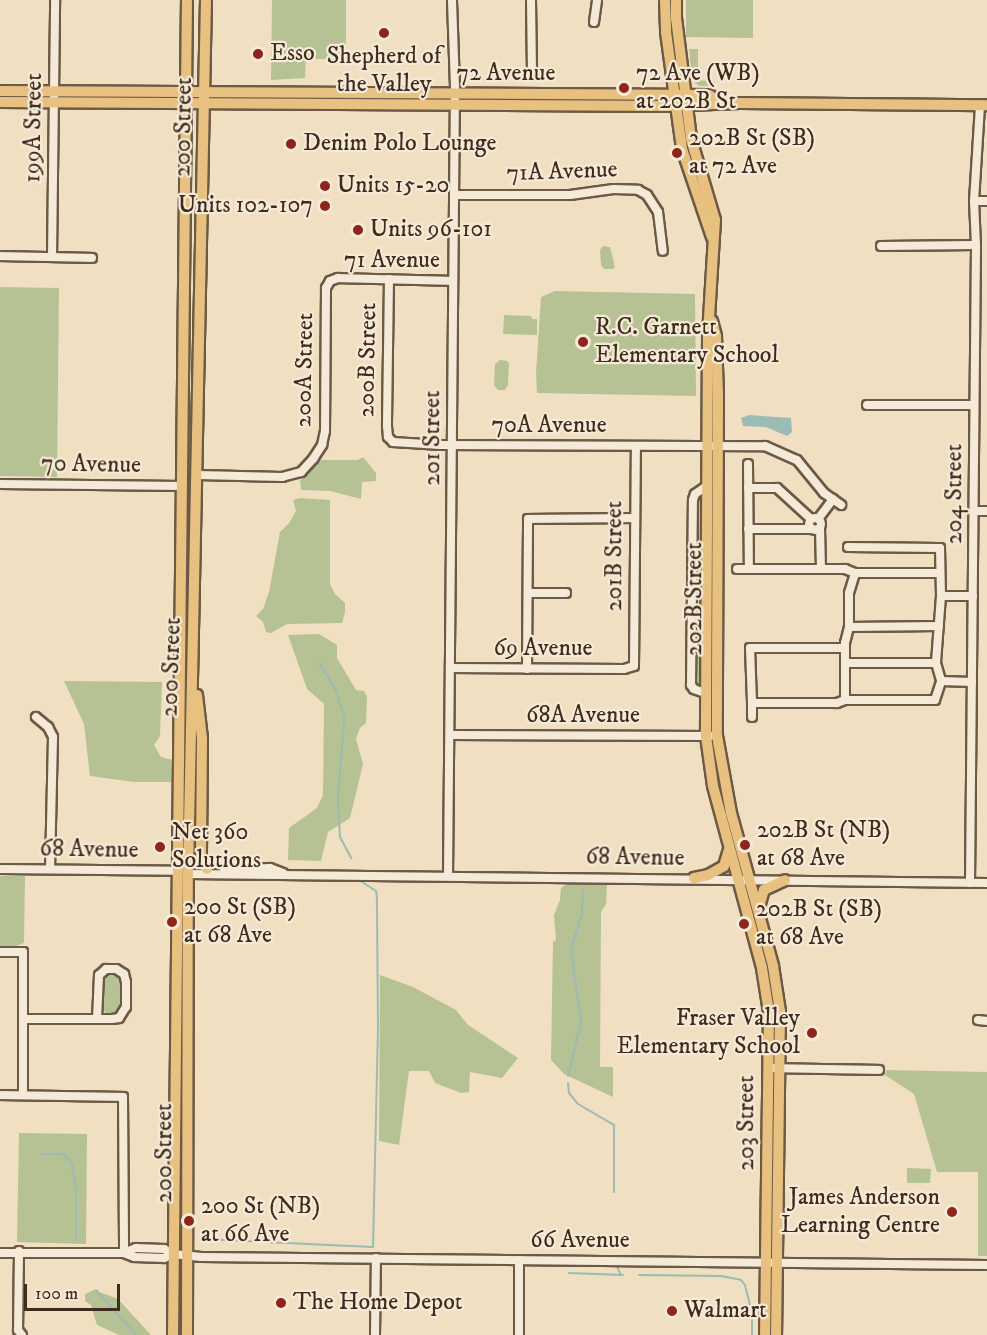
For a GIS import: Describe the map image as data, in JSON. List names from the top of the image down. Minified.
{"streets":{"main road":["72 Avenue","200 Street","202B Street","203 Street"],"street":["199A Street","71A Avenue","71 Avenue","200B Street","200A Street","70A Avenue","201 Street","70 Avenue","204 Street","201B Street","69 Avenue","68A Avenue","68 Avenue","66 Avenue"]},"crossings":[["72 Avenue","200 Street"],["72 Avenue","199A Street"],["72 Avenue","201 Street"],["72 Avenue","204 Street"],["72 Avenue","202B Street"],["200 Street","200A Street"],["200 Street","70 Avenue"],["200 Street","68 Avenue"],["200 Street","66 Avenue"],["71A Avenue","201 Street"],["71 Avenue","200B Street"],["71 Avenue","200A Street"],["71 Avenue","201 Street"],["200B Street","70A Avenue"],["70A Avenue","201 Street"],["70A Avenue","201B Street"],["70A Avenue","202B Street"],["201 Street","69 Avenue"],["201 Street","68A Avenue"],["201 Street","68 Avenue"],["204 Street","68 Avenue"],["201B Street","69 Avenue"],["202B Street","68A Avenue"],["202B Street","68 Avenue"],["202B Street","203 Street"],["68 Avenue","203 Street"],["203 Street","66 Avenue"]],"places":["Shepherd of the Valley","Esso","72 Ave (WB) at 202B St","Denim Polo Lounge","202B St (SB) at 72 Ave","Units 15-20","Units 102-107","Units 96-101","R.C. Garnett Elementary School","202B St (NB) at 68 Ave","Net 360 Solutions","200 St (SB) at 68 Ave","202B St (SB) at 68 Ave","Fraser Valley Elementary School","James Anderson Learning Centre","200 St (NB) at 66 Ave","The Home Depot","Walmart"],"scale_bar":"100 m"}
